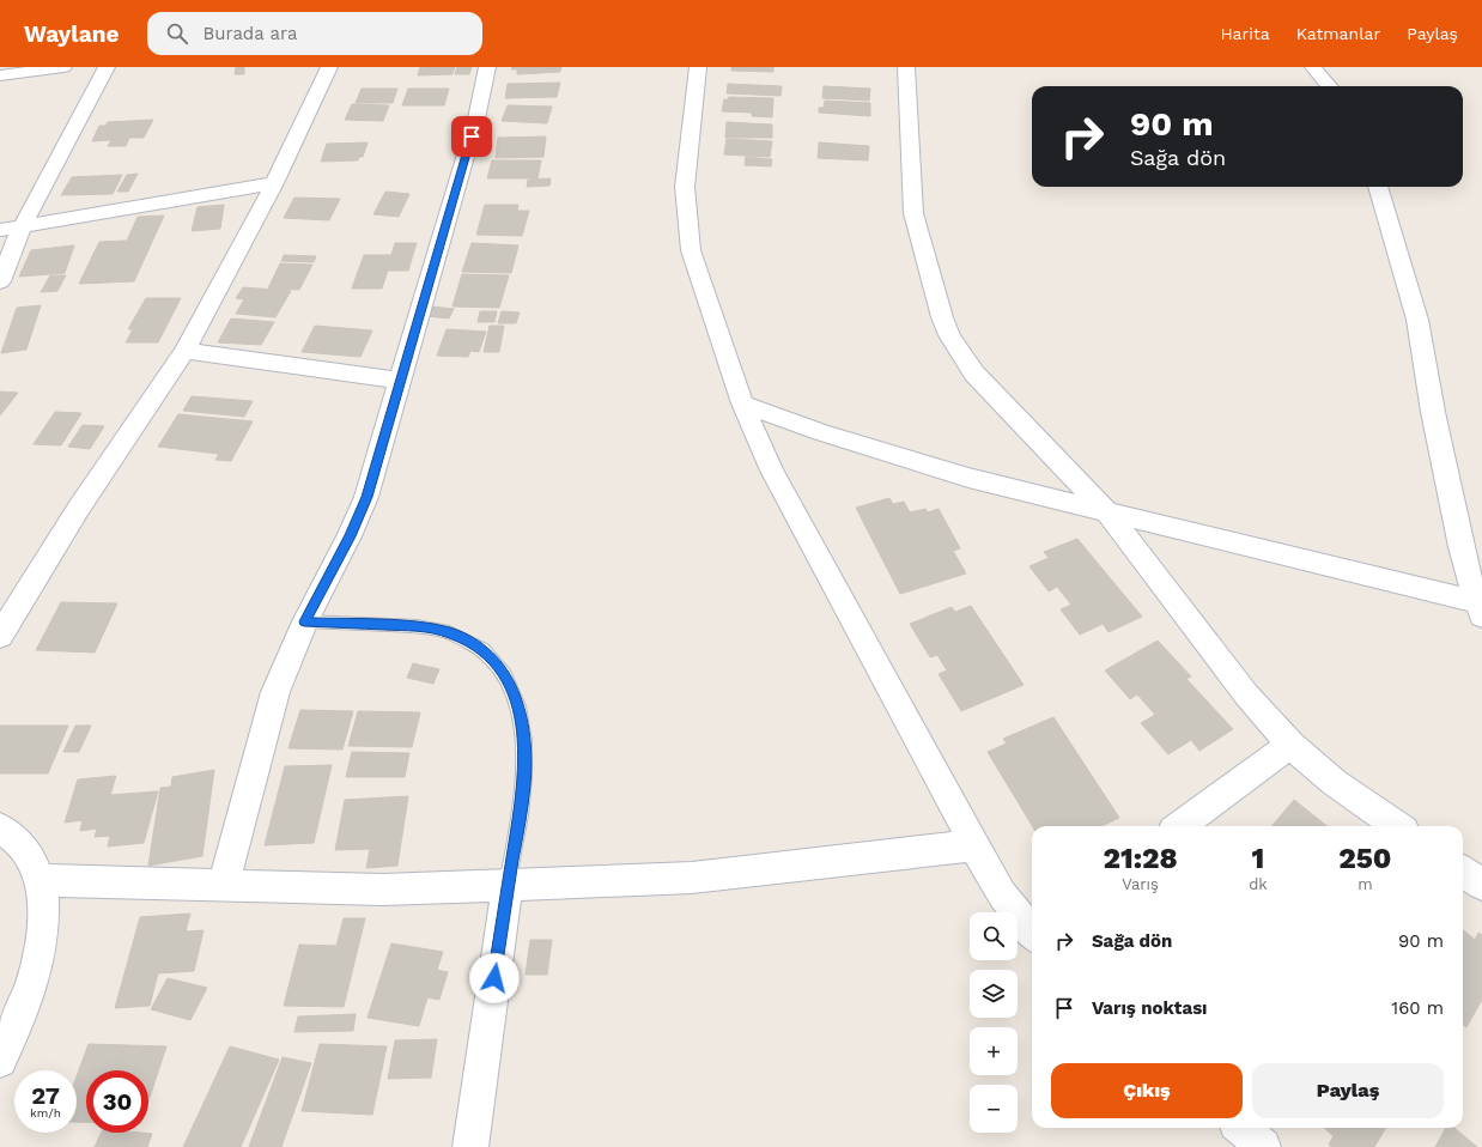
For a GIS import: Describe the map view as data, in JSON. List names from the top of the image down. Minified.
{"page":{"header":"Waylane","search":"Burada ara","nav":["Harita","Katmanlar","Paylaş"],"turn":["90 m","Sağa dön"],"eta":["21:28","Varış","1","dk","250","m"],"list":[{"name":"Sağa dön","value":"90 m"},{"name":"Varış noktası","value":"160 m"}],"map_buttons":["+","−"],"buttons":["Çıkış","Paylaş"],"speed":"27 km/h","limit":"30"}}
